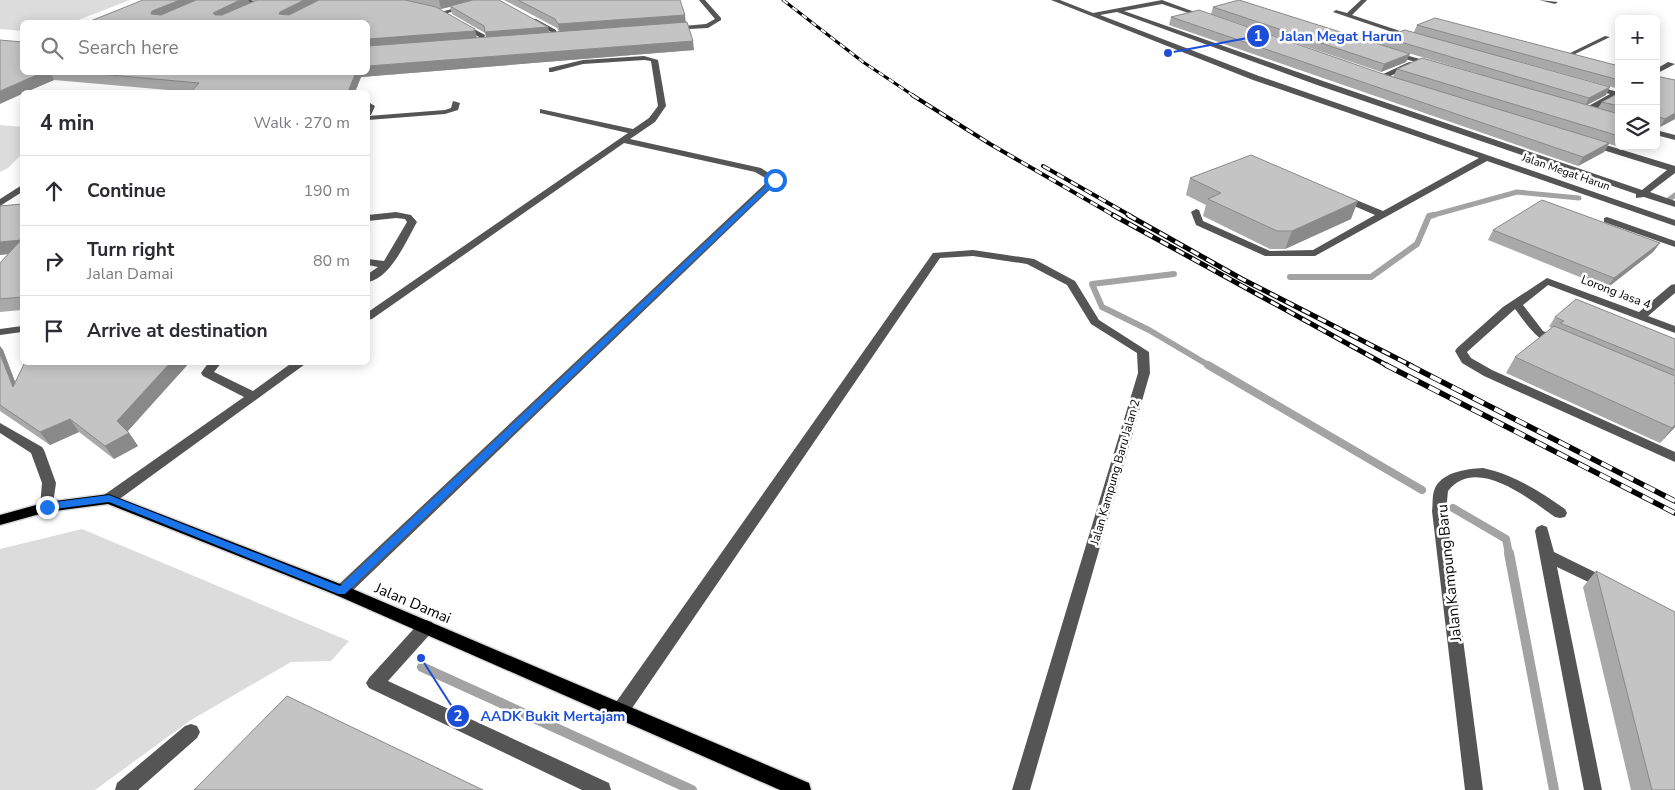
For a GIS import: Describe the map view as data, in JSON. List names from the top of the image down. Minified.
{"streets":{"main road":["Jalan Damai"],"street":["Jalan Megat Harun","Lorong Jasa 4","Jalan Kampung Baru Jalan 2","Jalan Kampung Baru"]},"crossings":[["Jalan Kampung Baru Jalan 2","Jalan Damai"]],"places":["Jalan Megat Harun","AADK Bukit Mertajam"],"page":{"map_buttons":["+","−"],"search":"Search here","heading":["4 min","Walk · 270 m"],"list":[["Continue","190 m"],["Turn right","Jalan Damai","80 m"],"Arrive at destination"]}}
